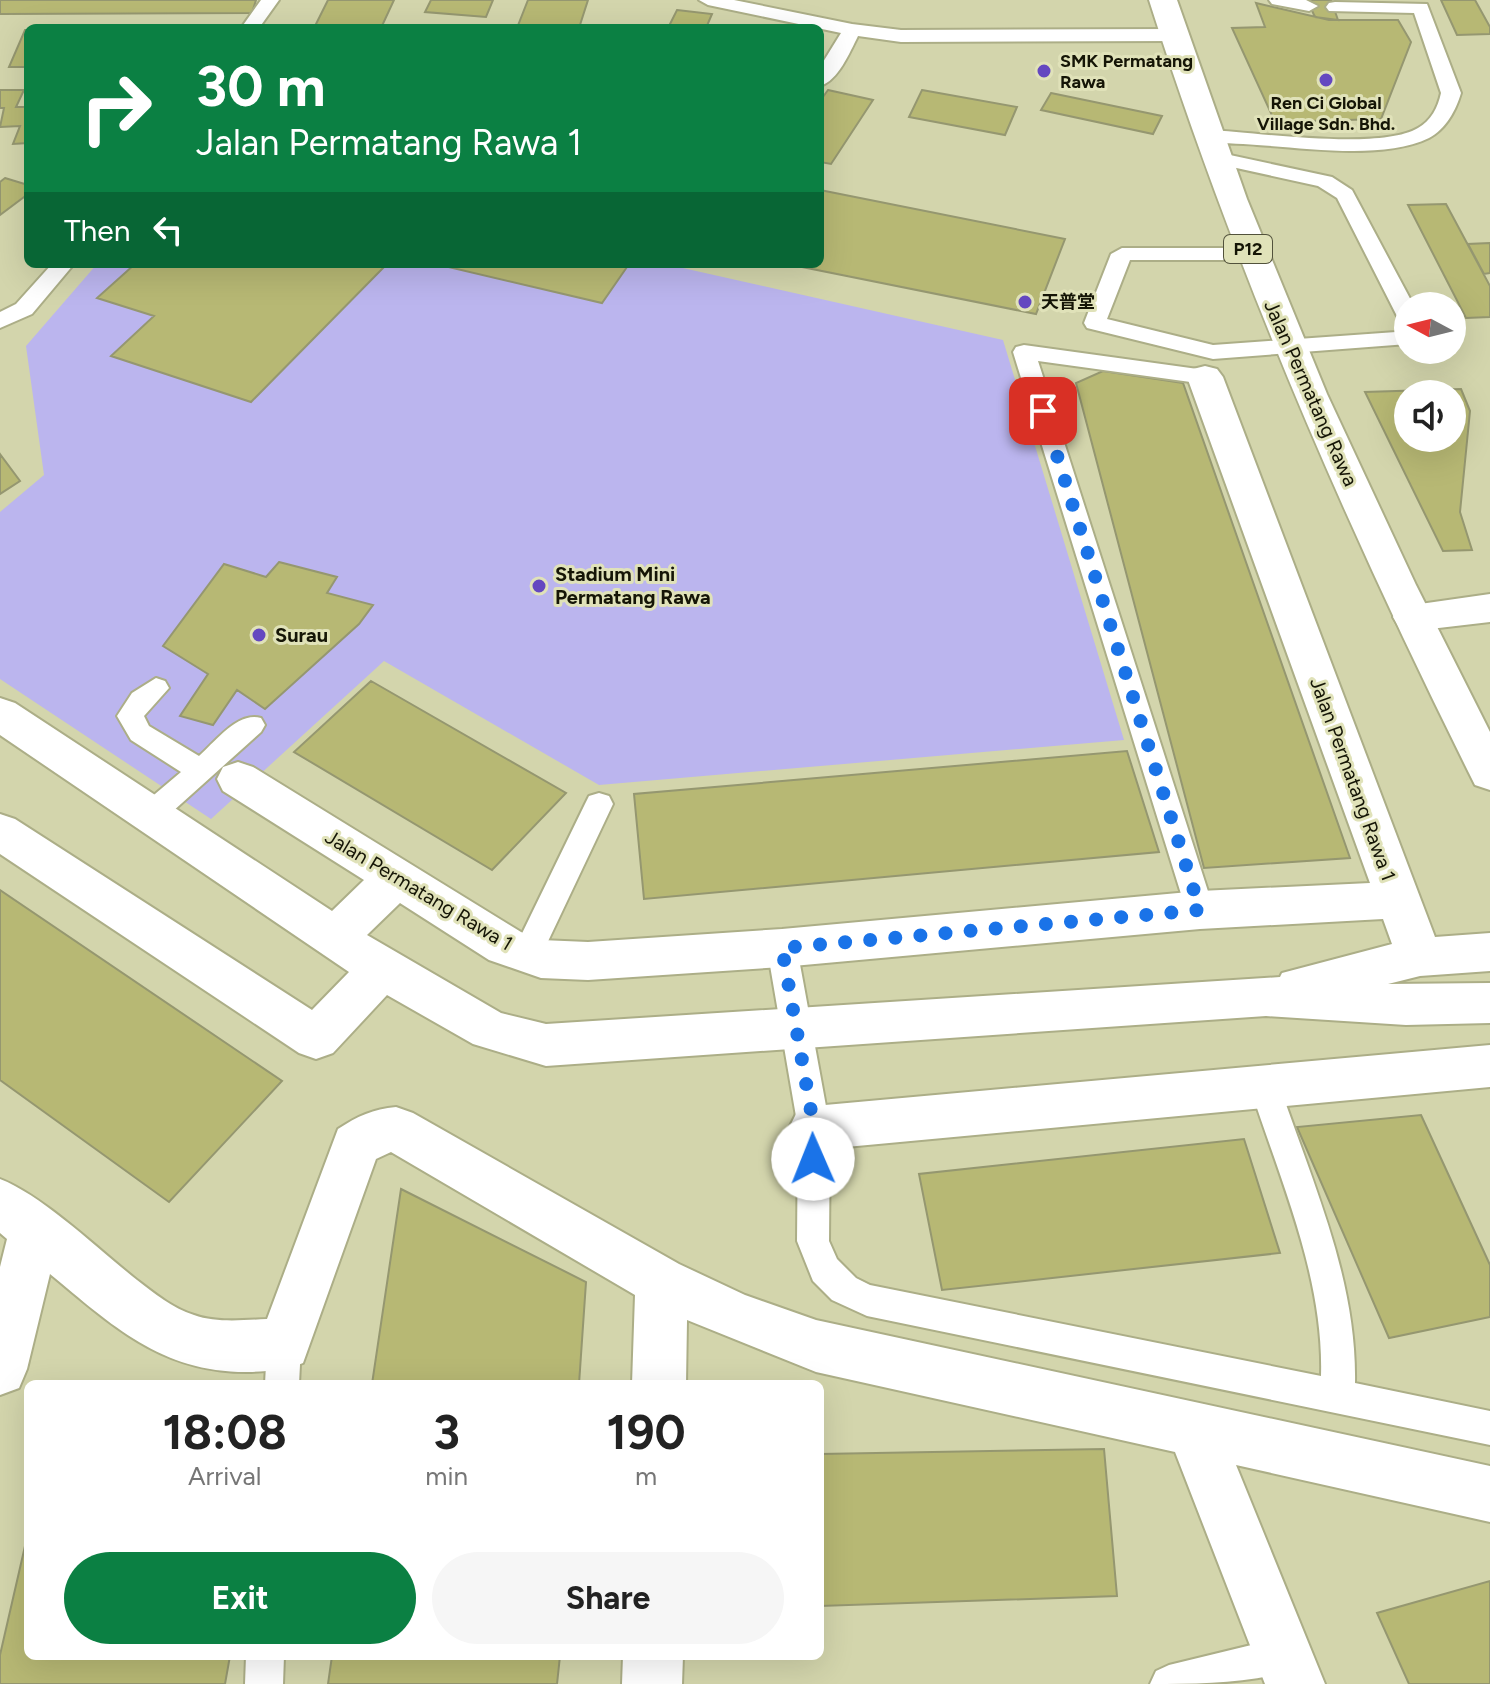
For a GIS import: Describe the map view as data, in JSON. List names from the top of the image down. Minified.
{"streets":{"street":["P12","Jalan Permatang Rawa","Jalan Permatang Rawa 1"]},"places":["SMK Permatang Rawa","Ren Ci Global Village Sdn. Bhd.","天普堂","Stadium Mini Permatang Rawa","Surau"],"north":"left","page":{"turn":["30 m","Jalan Permatang Rawa 1"],"then":"Then","eta":["18:08","Arrival","3","min","190","m"],"buttons":["Exit","Share"]}}
